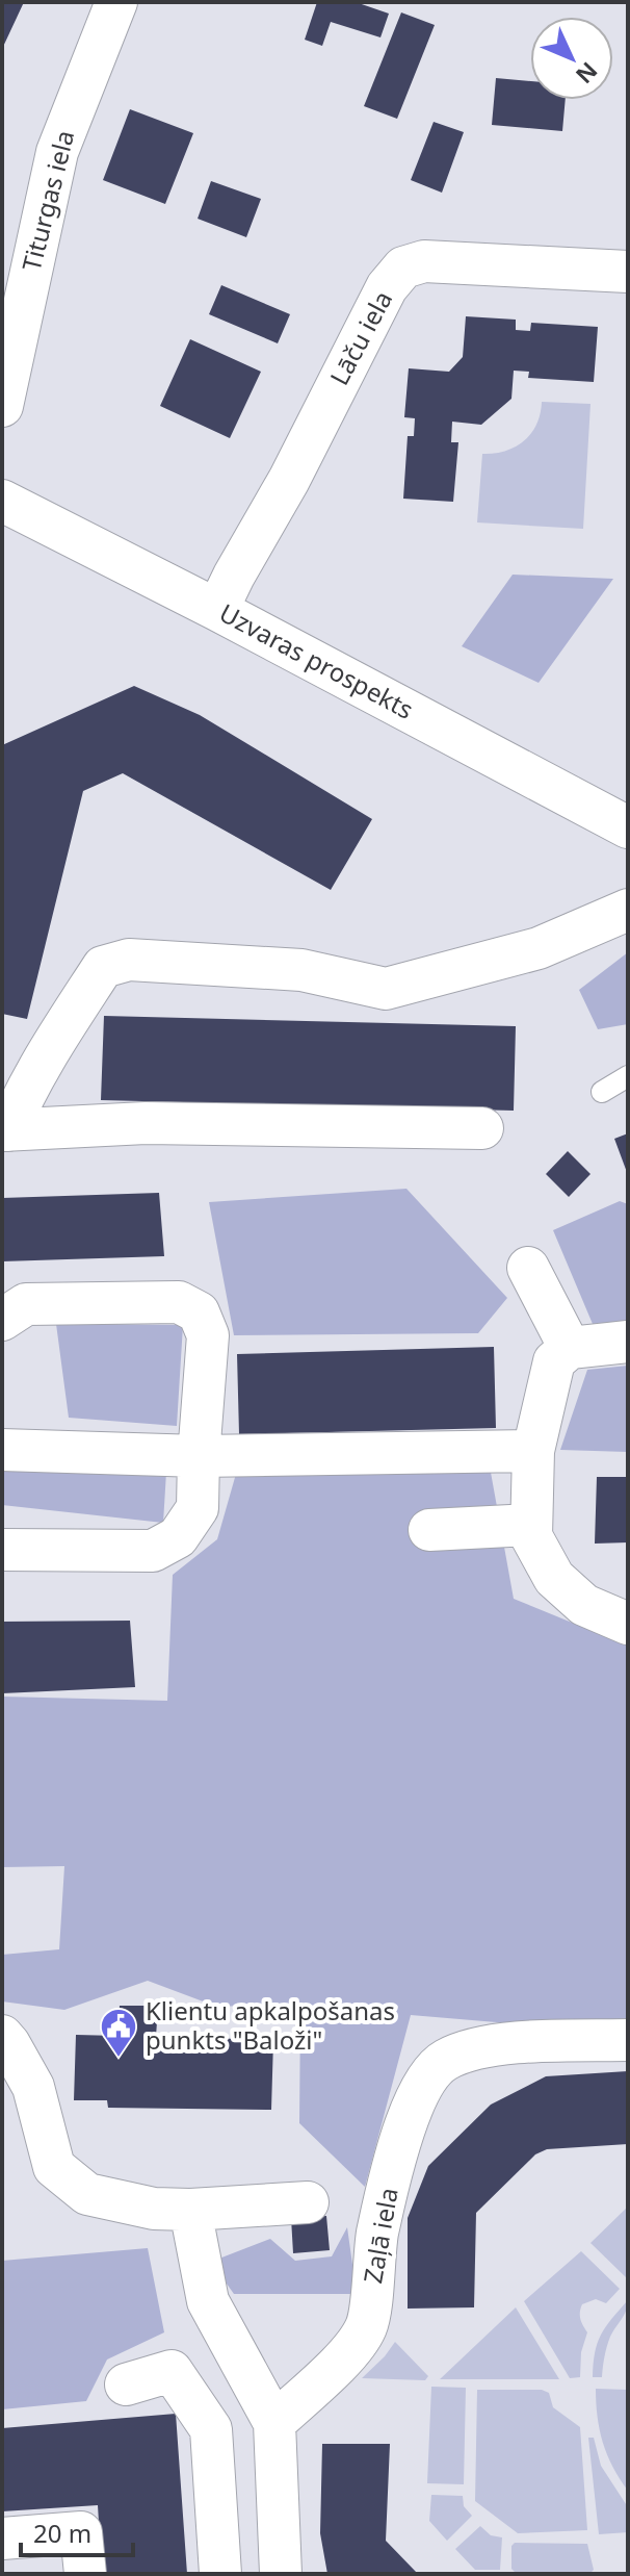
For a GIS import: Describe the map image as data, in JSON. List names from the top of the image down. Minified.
{"streets":{"street":["Titurgas iela","Lāču iela","Uzvaras prospekts","Zaļā iela"]},"crossings":[["Lāču iela","Uzvaras prospekts"]],"places":{"public building":["Klientu apkalpošanas punkts \"Baloži\""]},"scale_bar":"20 m","north":"bottom right"}
